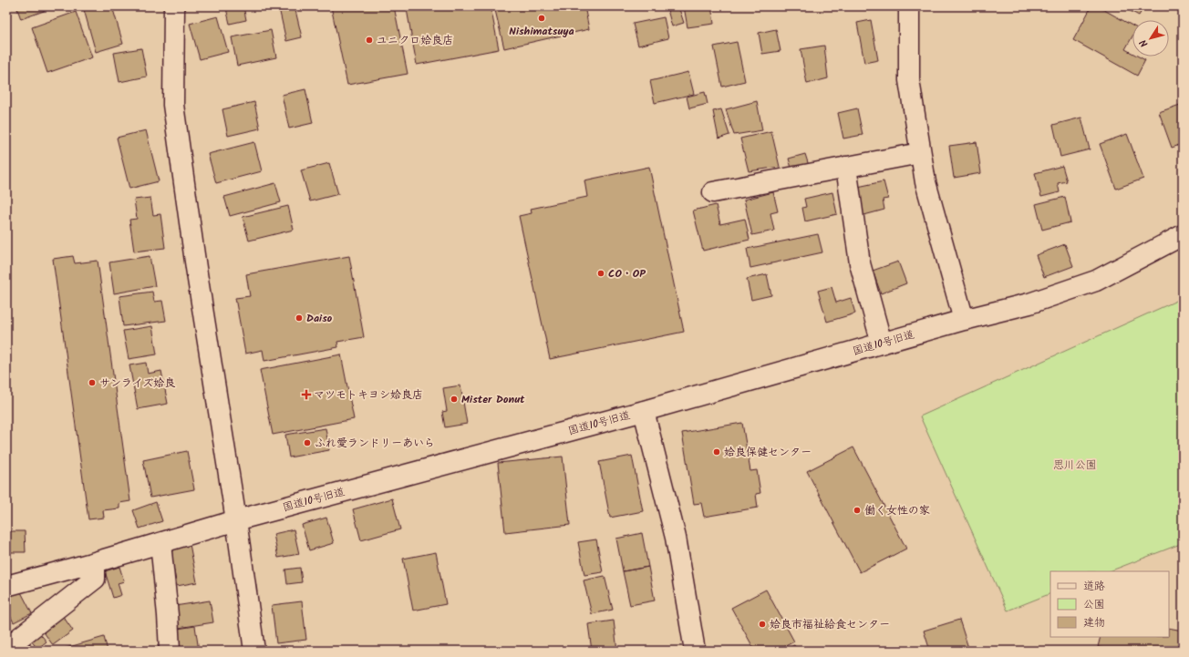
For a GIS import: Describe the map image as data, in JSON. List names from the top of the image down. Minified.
{"streets":{"street":["国道10号旧道"]},"parks":["思川公園"],"places":{"other":["Nishimatsuya","ユニクロ姶良店","CO・OP","Daiso","サンライズ姶良","Mister Donut","ふれ愛ランドリーあいら","姶良保健センター","働く女性の家","姶良市福祉給食センター"],"health":["マツモトキヨシ姶良店"]},"legend":["道路","公園","建物"],"north":"bottom left"}
